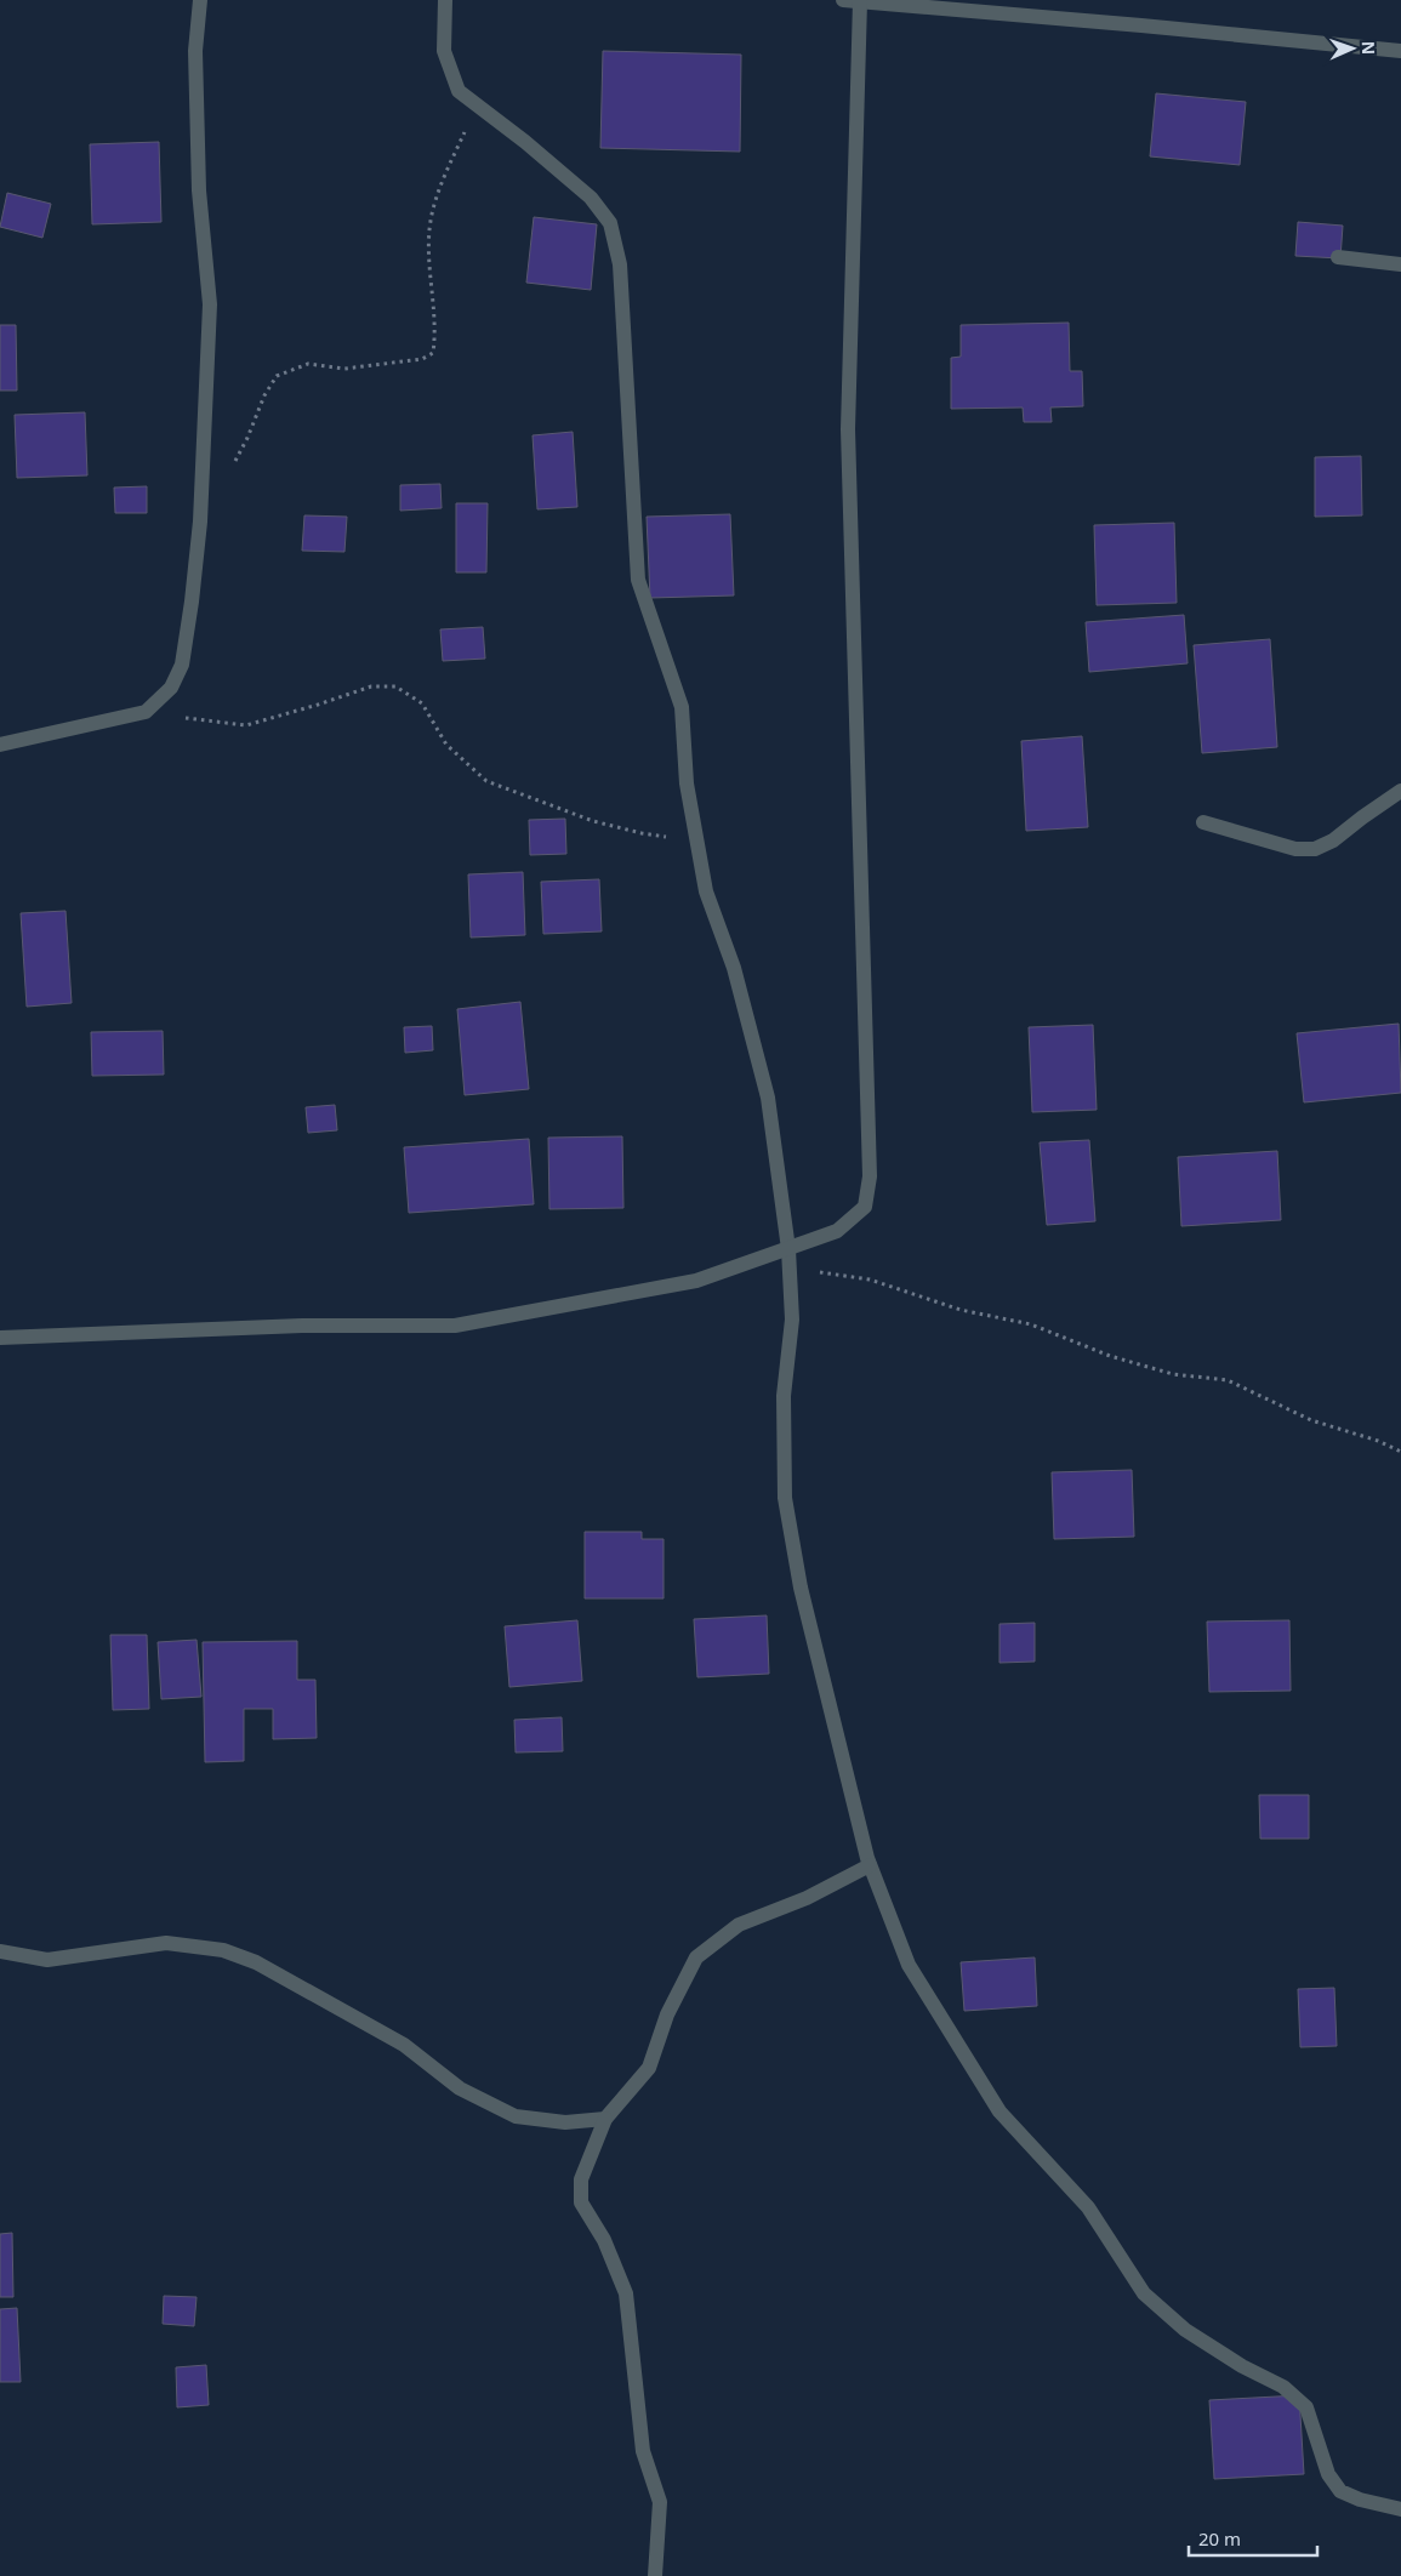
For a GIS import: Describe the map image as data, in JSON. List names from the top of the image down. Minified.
{"scale_bar":"20 m","north":"right"}
